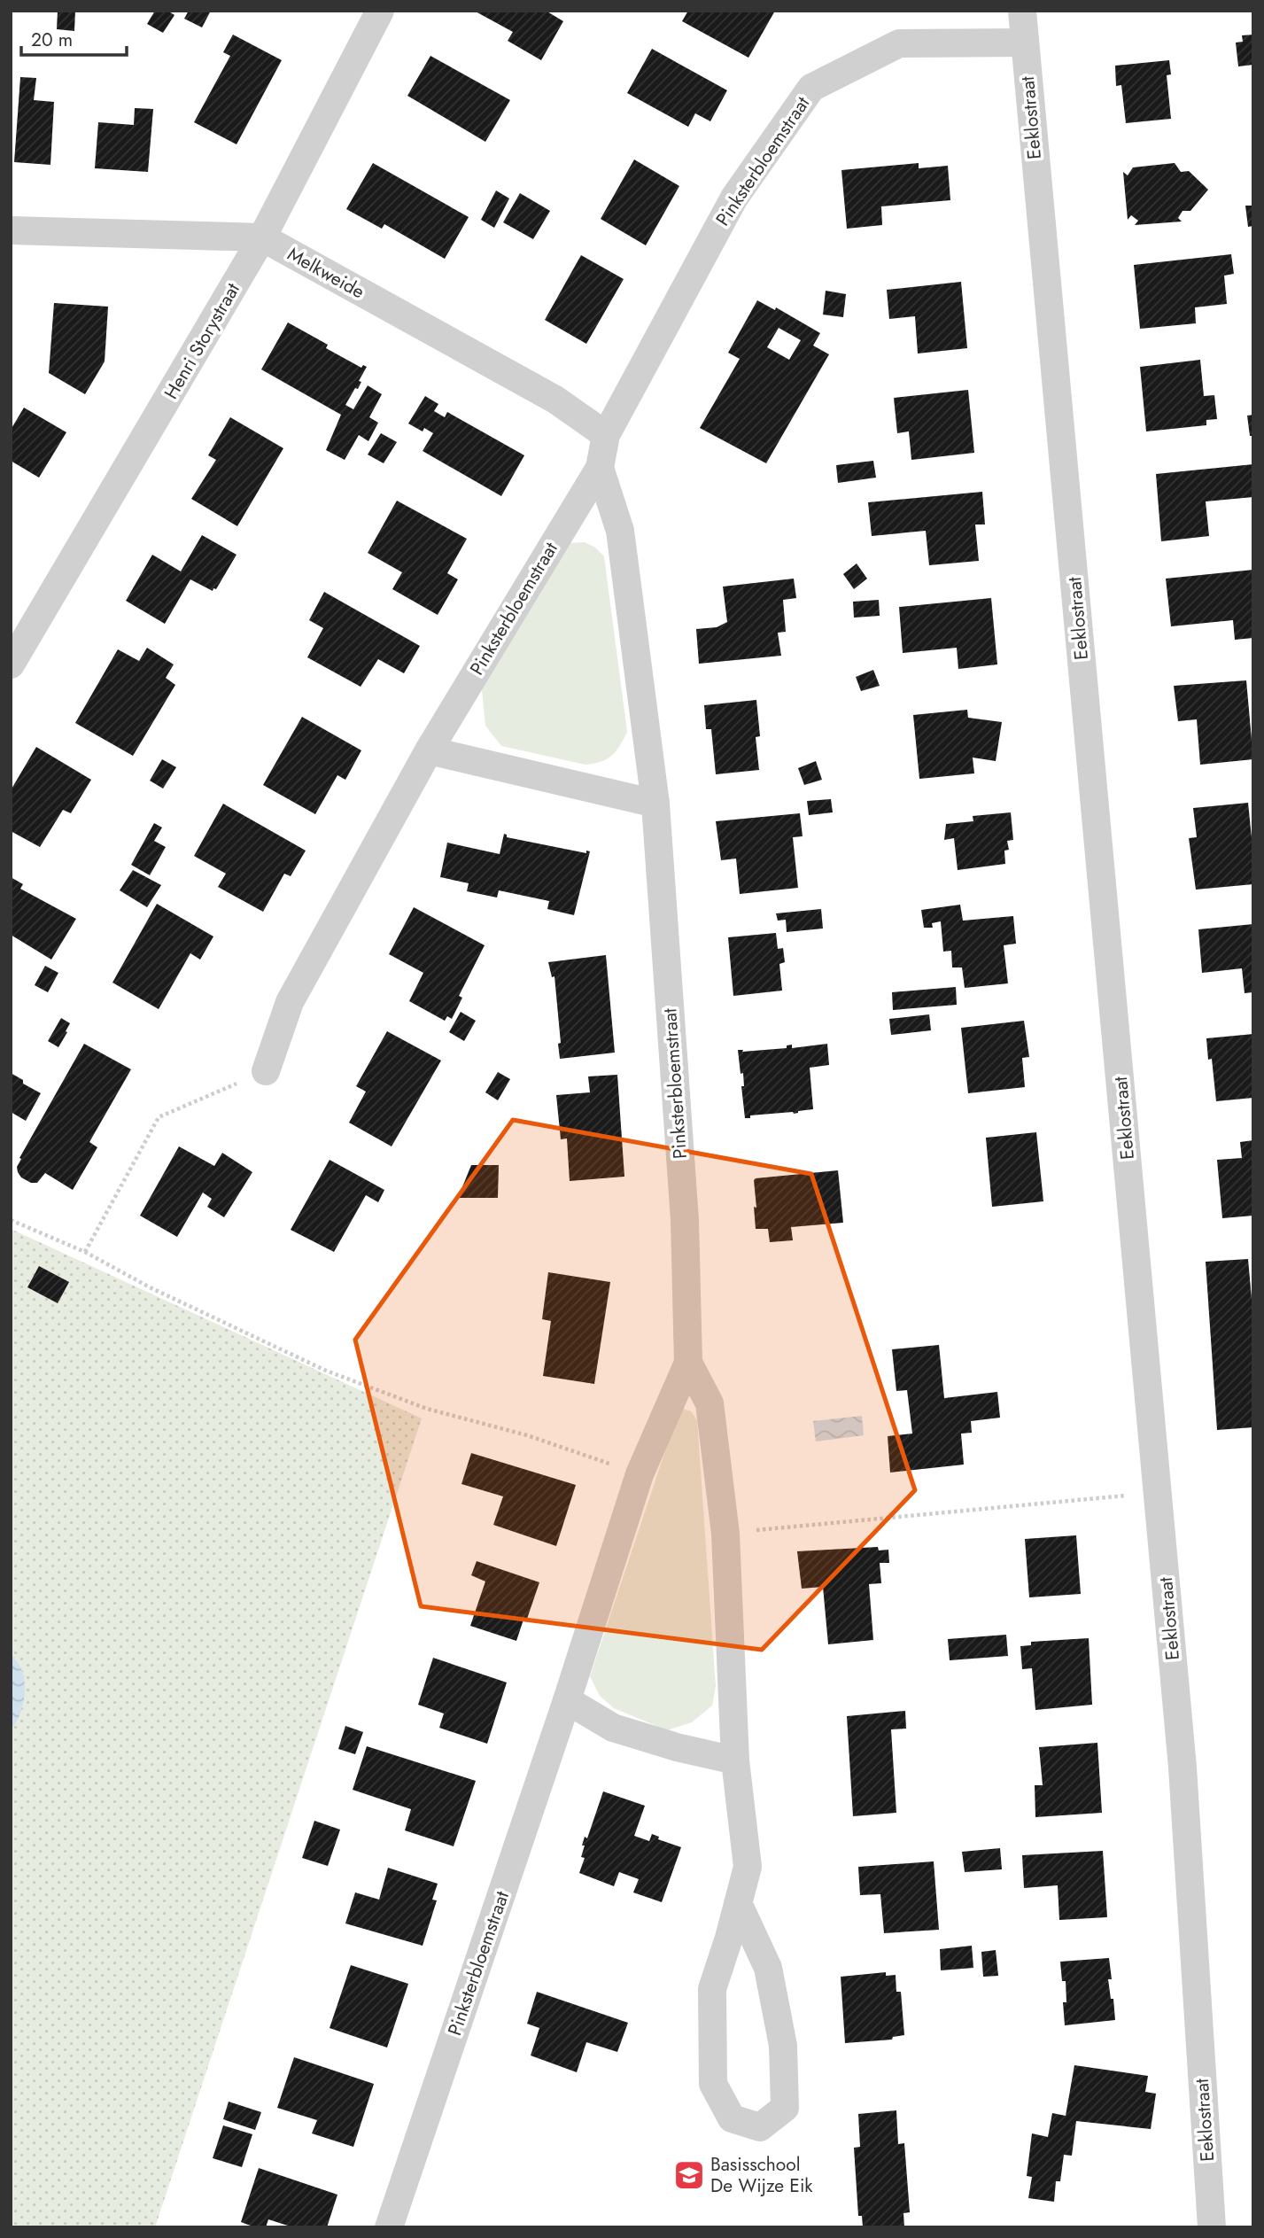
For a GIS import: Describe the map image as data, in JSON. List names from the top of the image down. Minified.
{"streets":{"street":["Eeklostraat","Pinksterbloemstraat","Melkweide","Henri Storystraat"]},"crossings":[["Eeklostraat","Pinksterbloemstraat"],["Pinksterbloemstraat","Melkweide"],["Melkweide","Henri Storystraat"]],"places":{"school or university":["Basisschool De Wijze Eik"]},"scale_bar":"20 m"}
